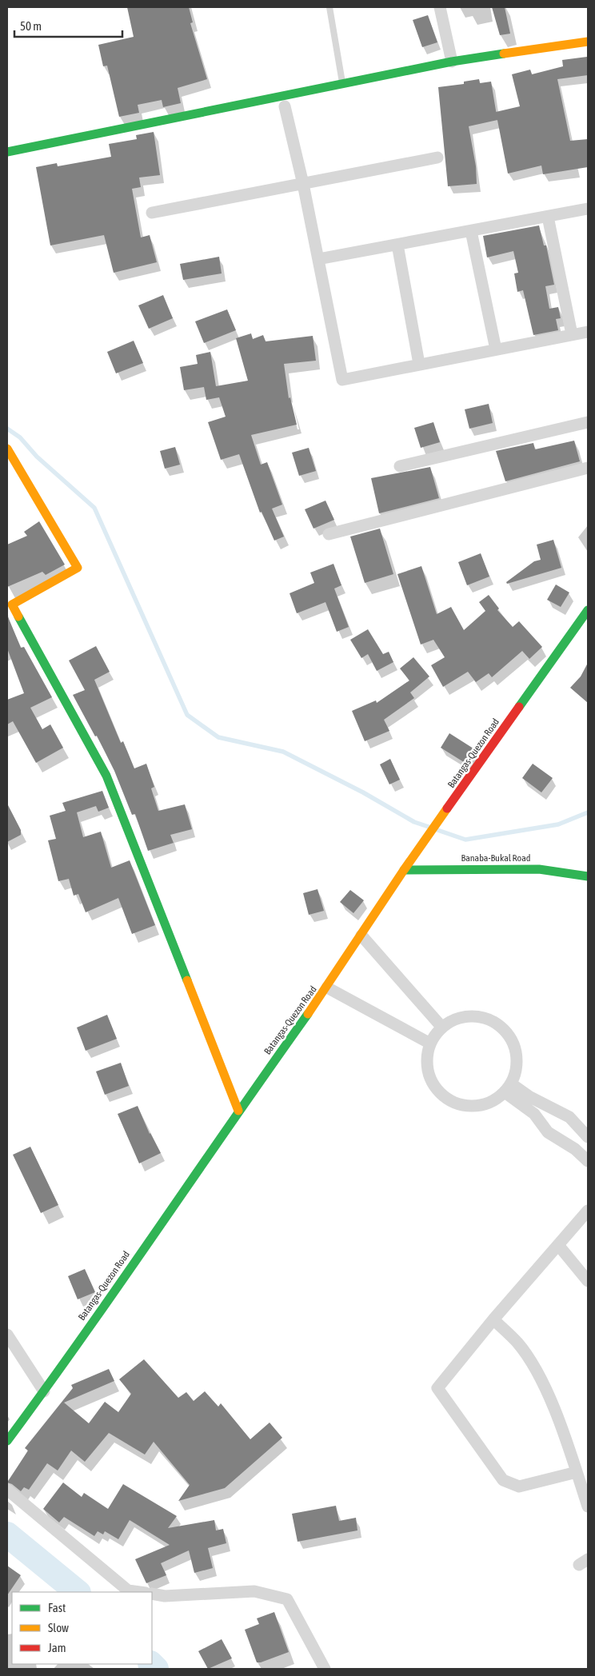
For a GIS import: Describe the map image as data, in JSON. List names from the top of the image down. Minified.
{"streets":{"street":["Batangas-Quezon Road","Banaba-Bukal Road"]},"crossings":[["Batangas-Quezon Road","Banaba-Bukal Road"]],"legend":["Fast","Slow","Jam"],"scale_bar":"50 m"}
